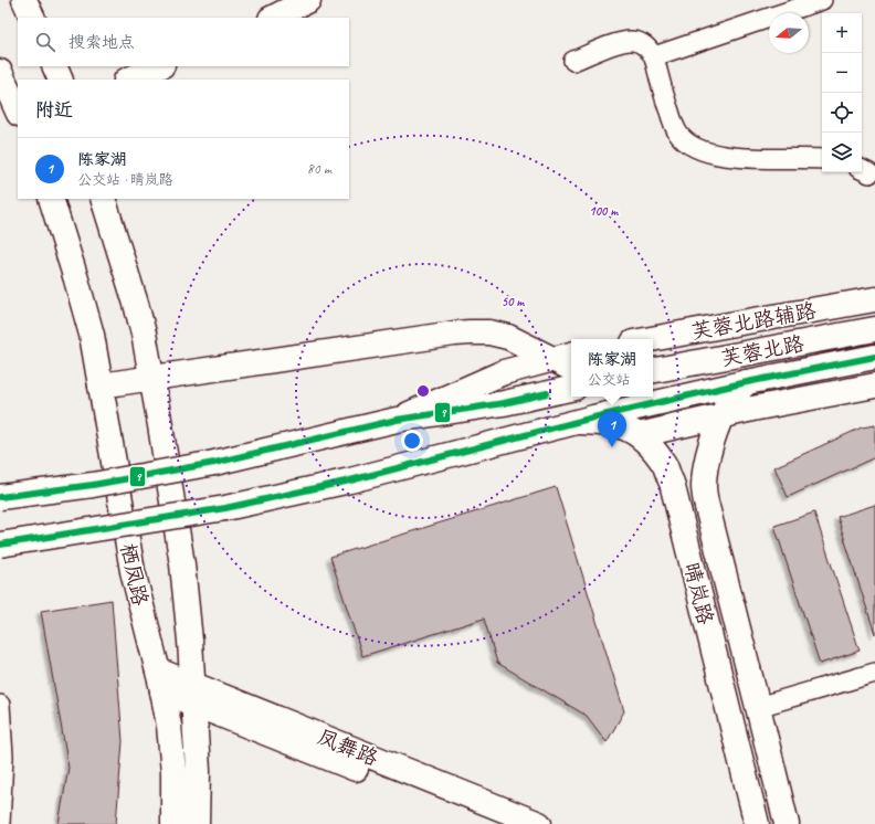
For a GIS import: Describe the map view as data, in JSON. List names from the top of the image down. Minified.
{"streets":{"main road":["芙蓉北路辅路","芙蓉北路","栖凤路","晴岚路","凤舞路"]},"crossings":[["芙蓉北路","晴岚路"],["栖凤路","凤舞路"]],"lines":["transit line 9"],"north":"left","page":{"map_buttons":["+","−"],"search":"搜索地点","heading":"附近","list":[{"mark":"1","name":"陈家湖","note":"公交站 · 晴岚路","value":"80 m"}],"popup":["陈家湖","公交站"],"pins":"1"},"rings":["100 m","50 m"]}
